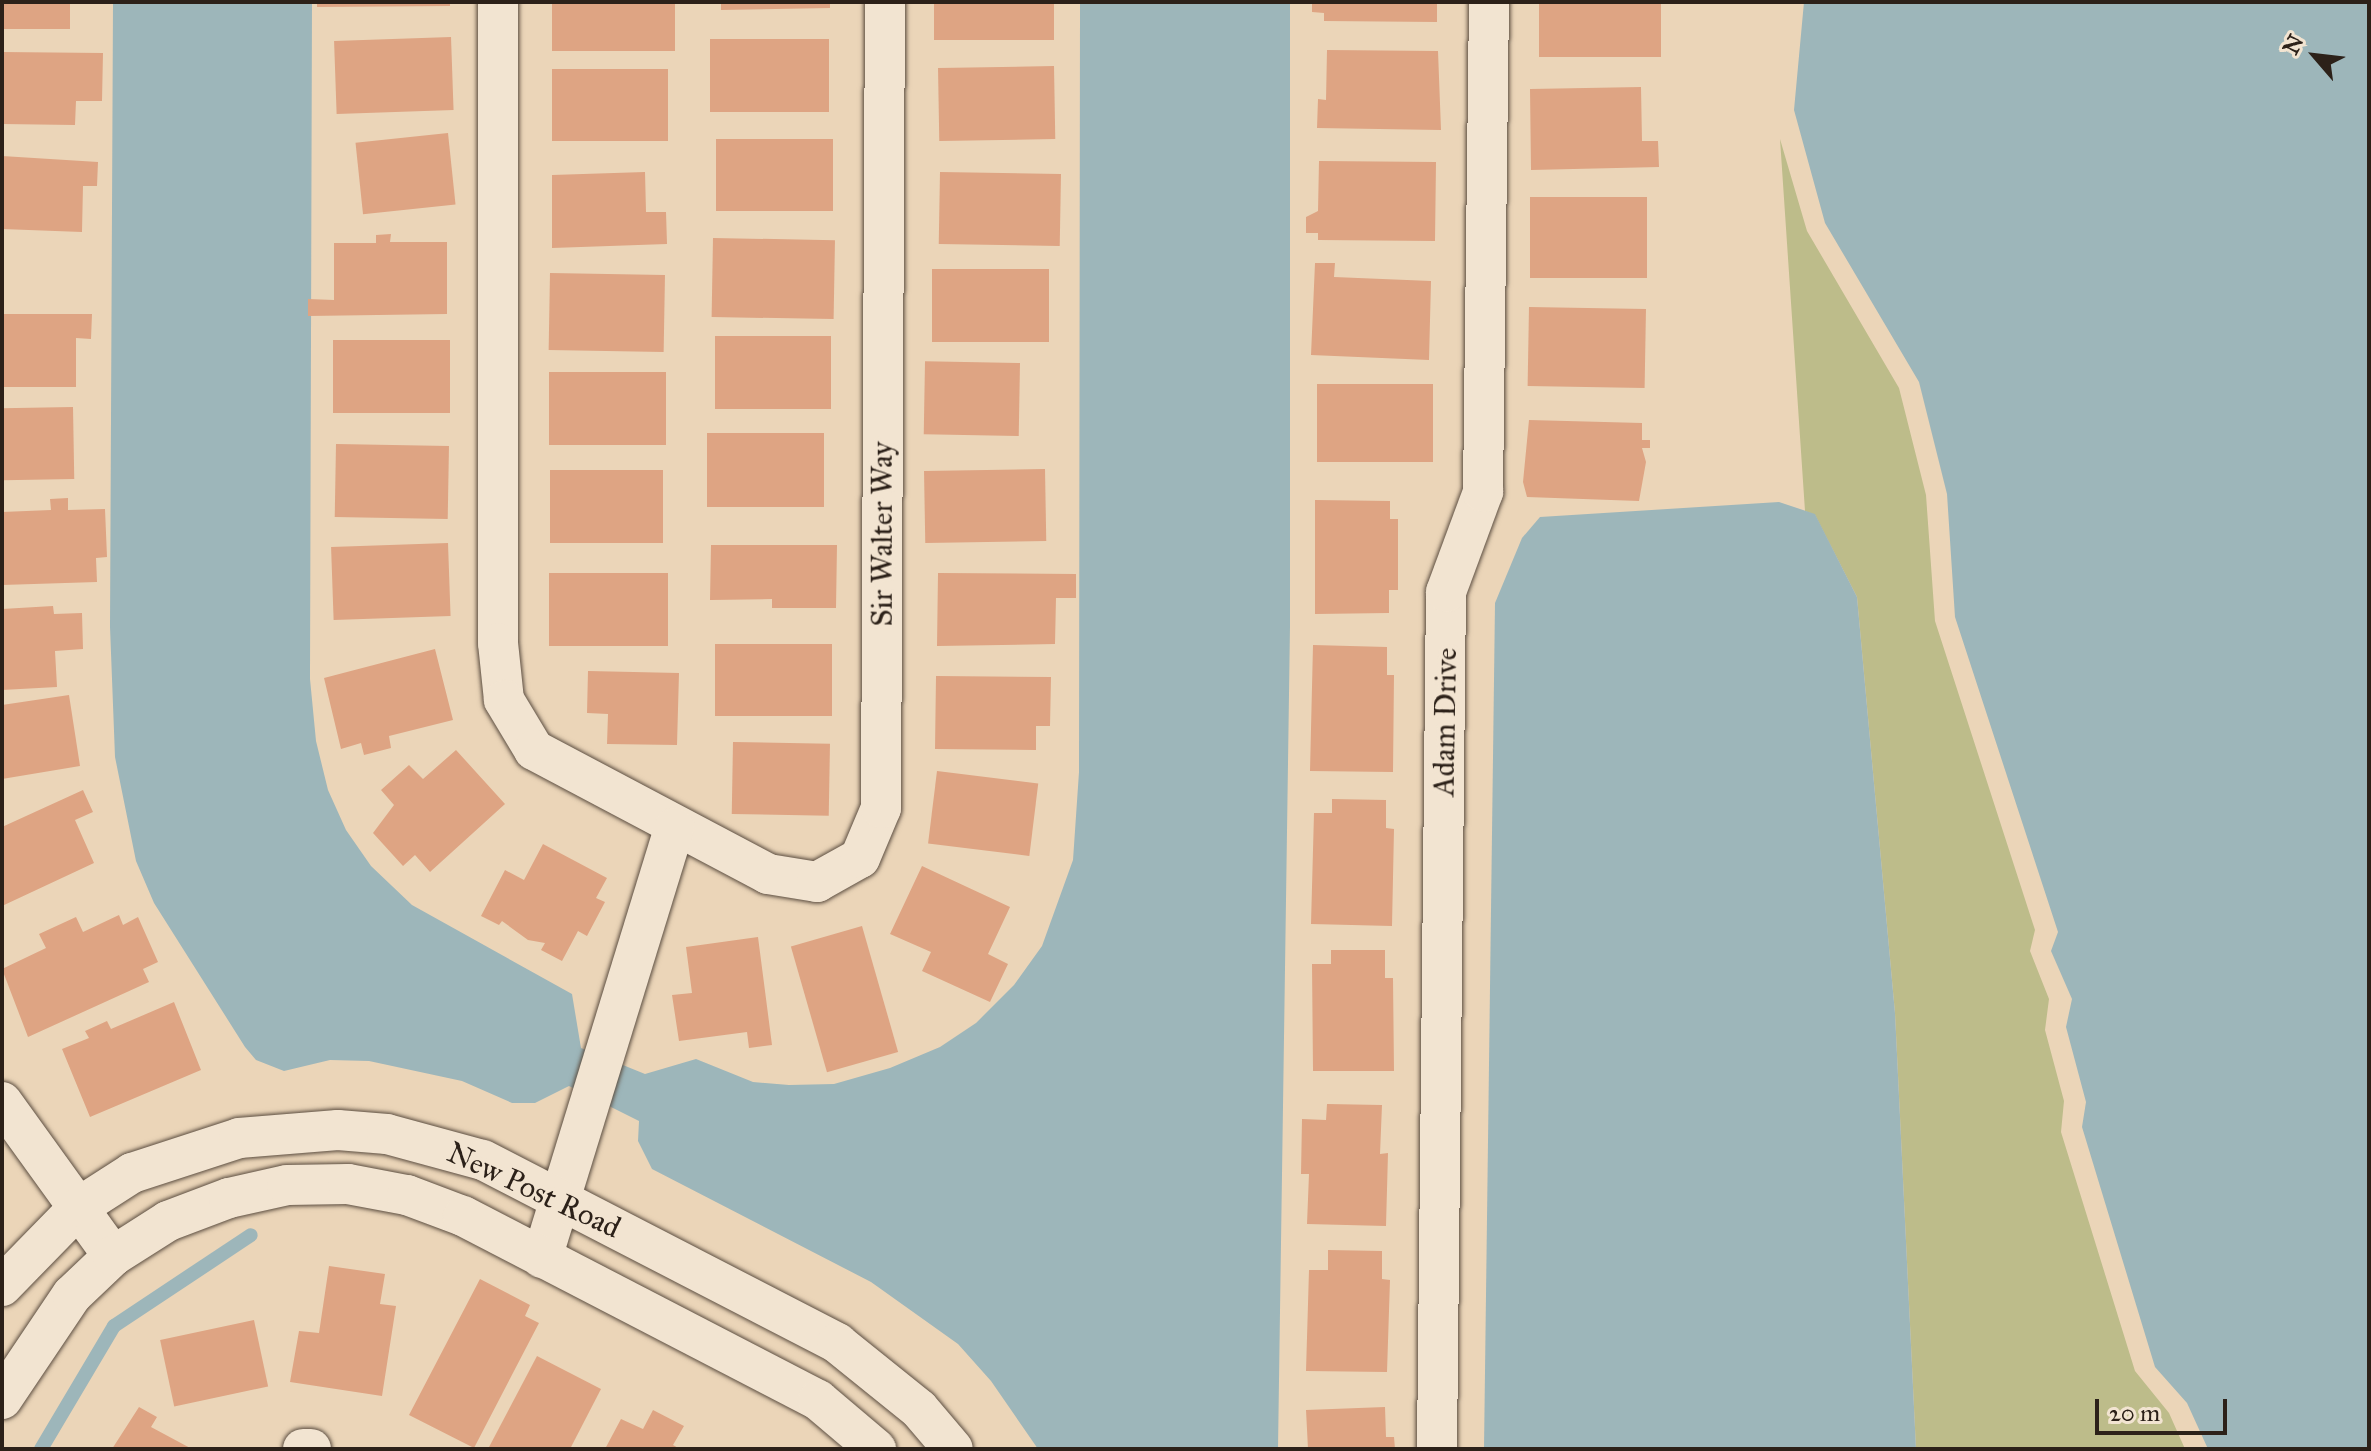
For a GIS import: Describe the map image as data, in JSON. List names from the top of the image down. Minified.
{"streets":{"street":["Sir Walter Way","Adam Drive","New Post Road"]},"scale_bar":"20 m","north":"top left"}
